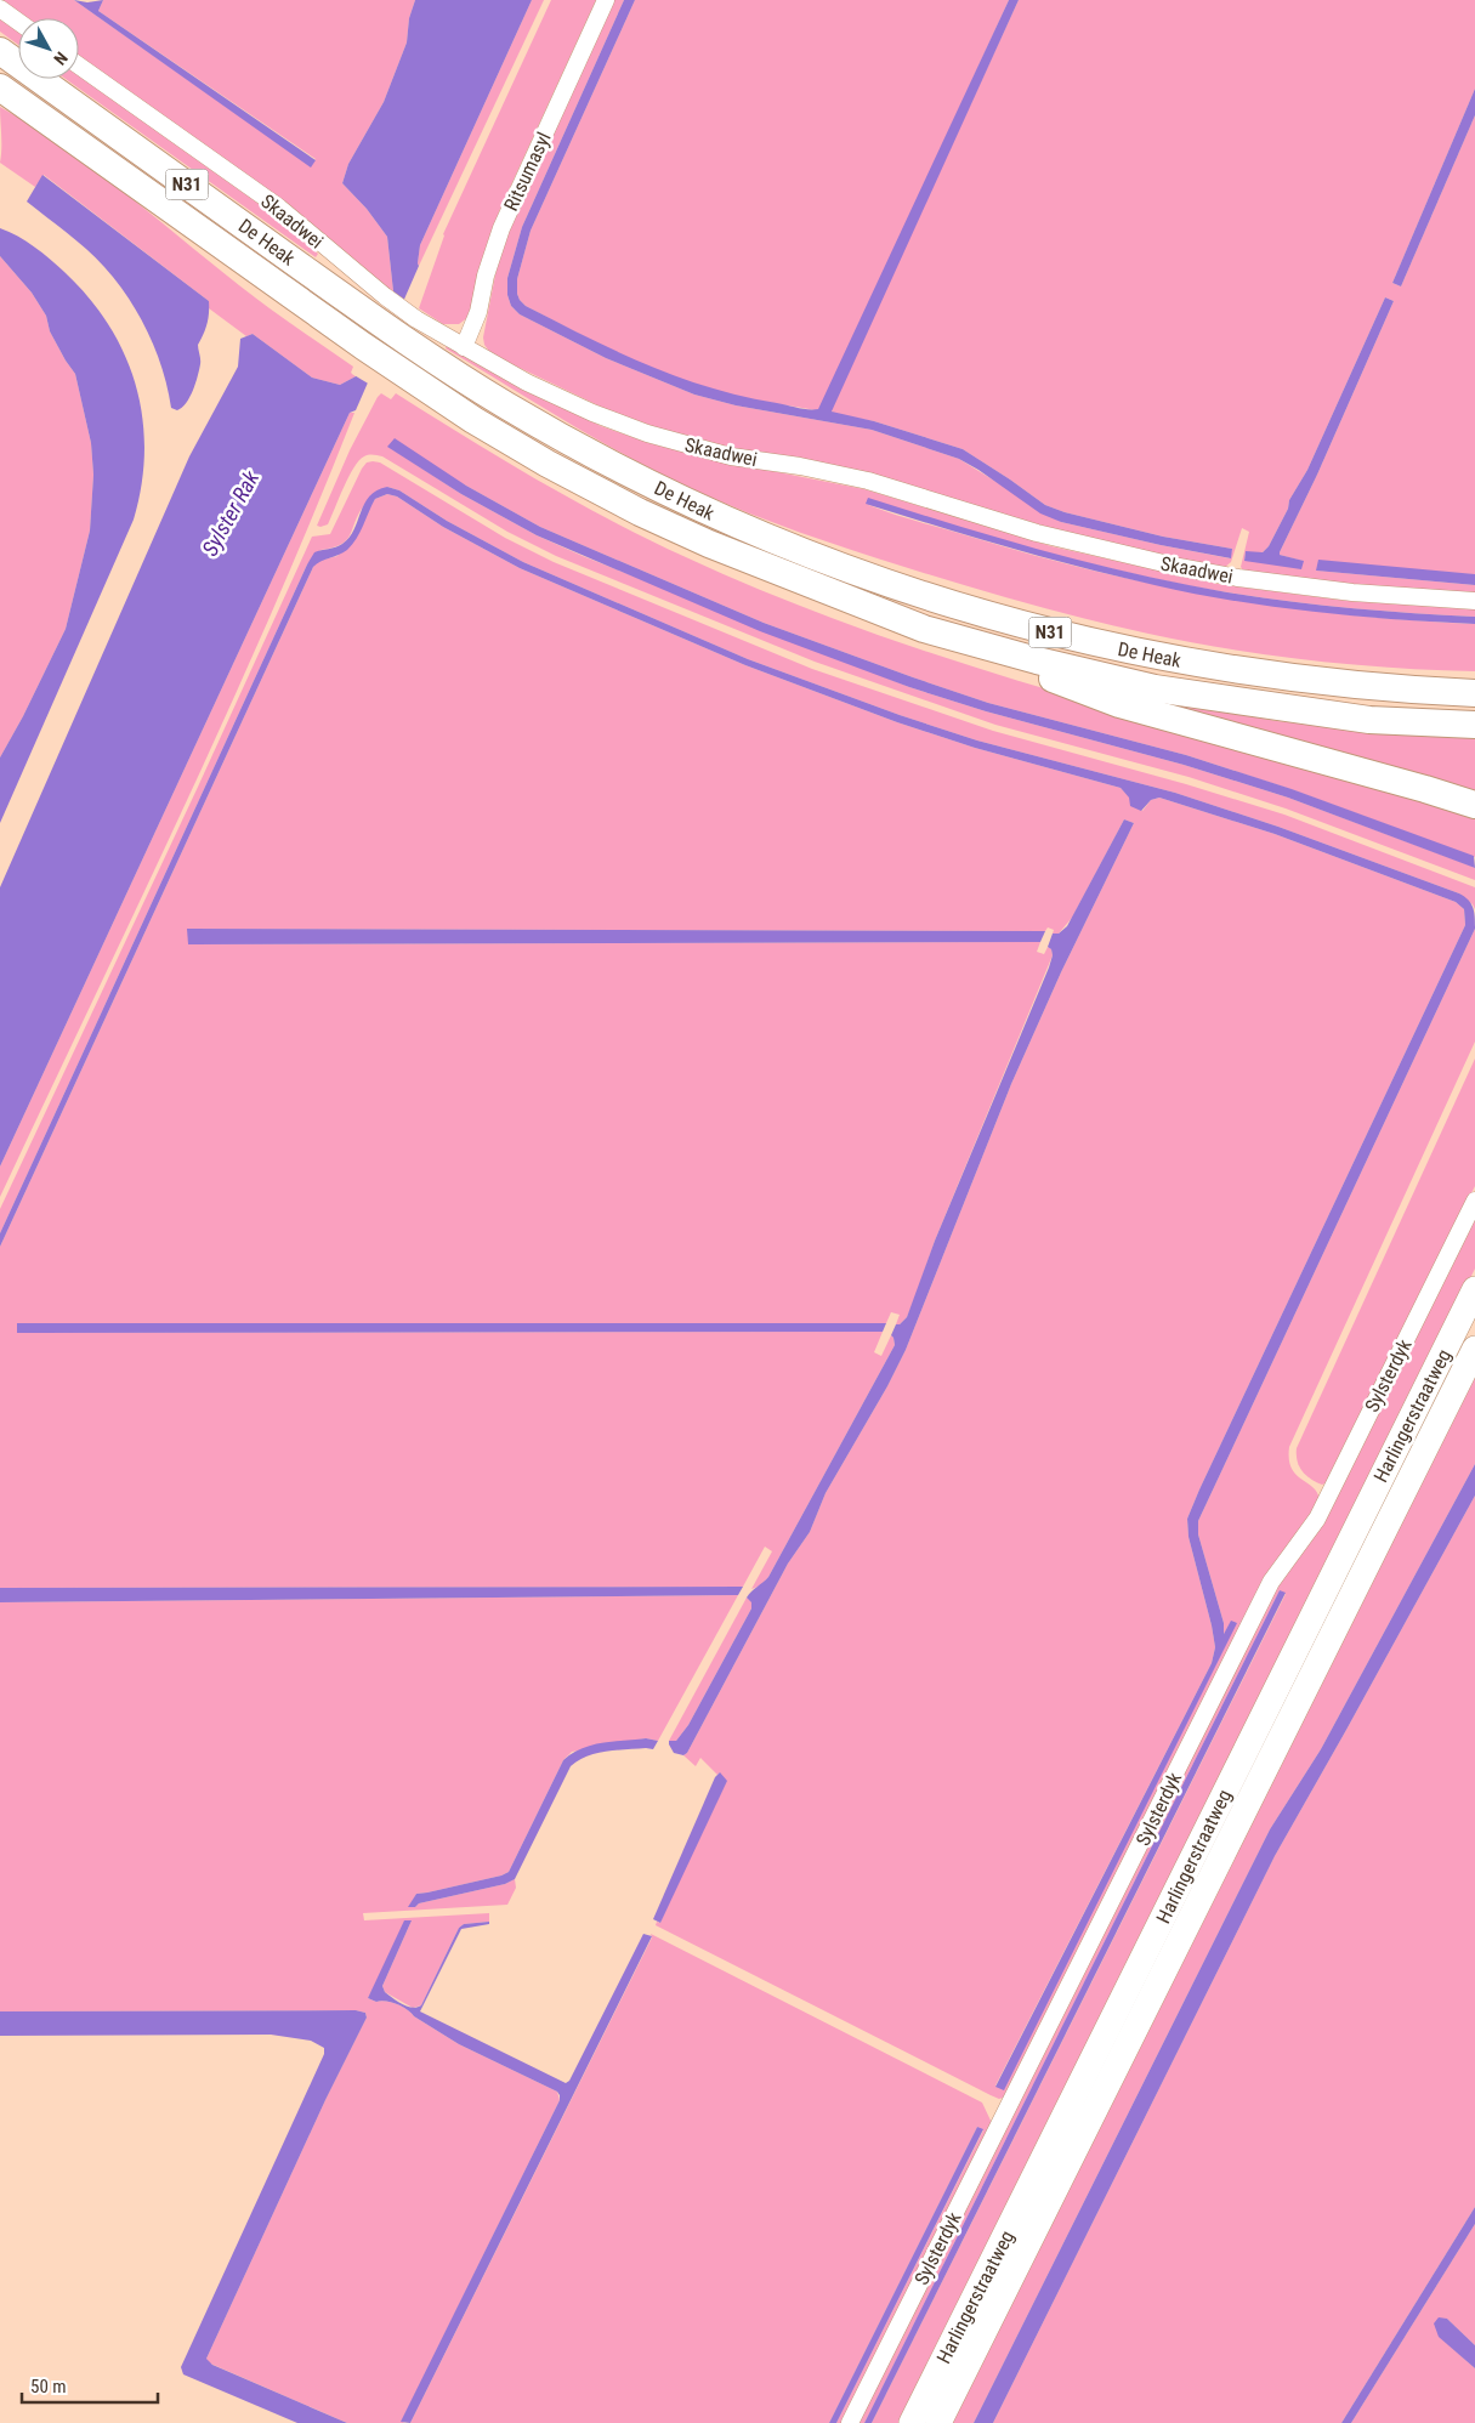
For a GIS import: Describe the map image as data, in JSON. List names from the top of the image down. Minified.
{"streets":{"highway":["N31","De Heak"],"main road":["Harlingerstraatweg"],"street":["Ritsumasyl","Skaadwei","Sylsterdyk"]},"crossings":[["Ritsumasyl","Skaadwei"],["N31","De Heak"],["Skaadwei","De Heak"]],"water":["Sylster Rak"],"scale_bar":"50 m","north":"bottom right"}
